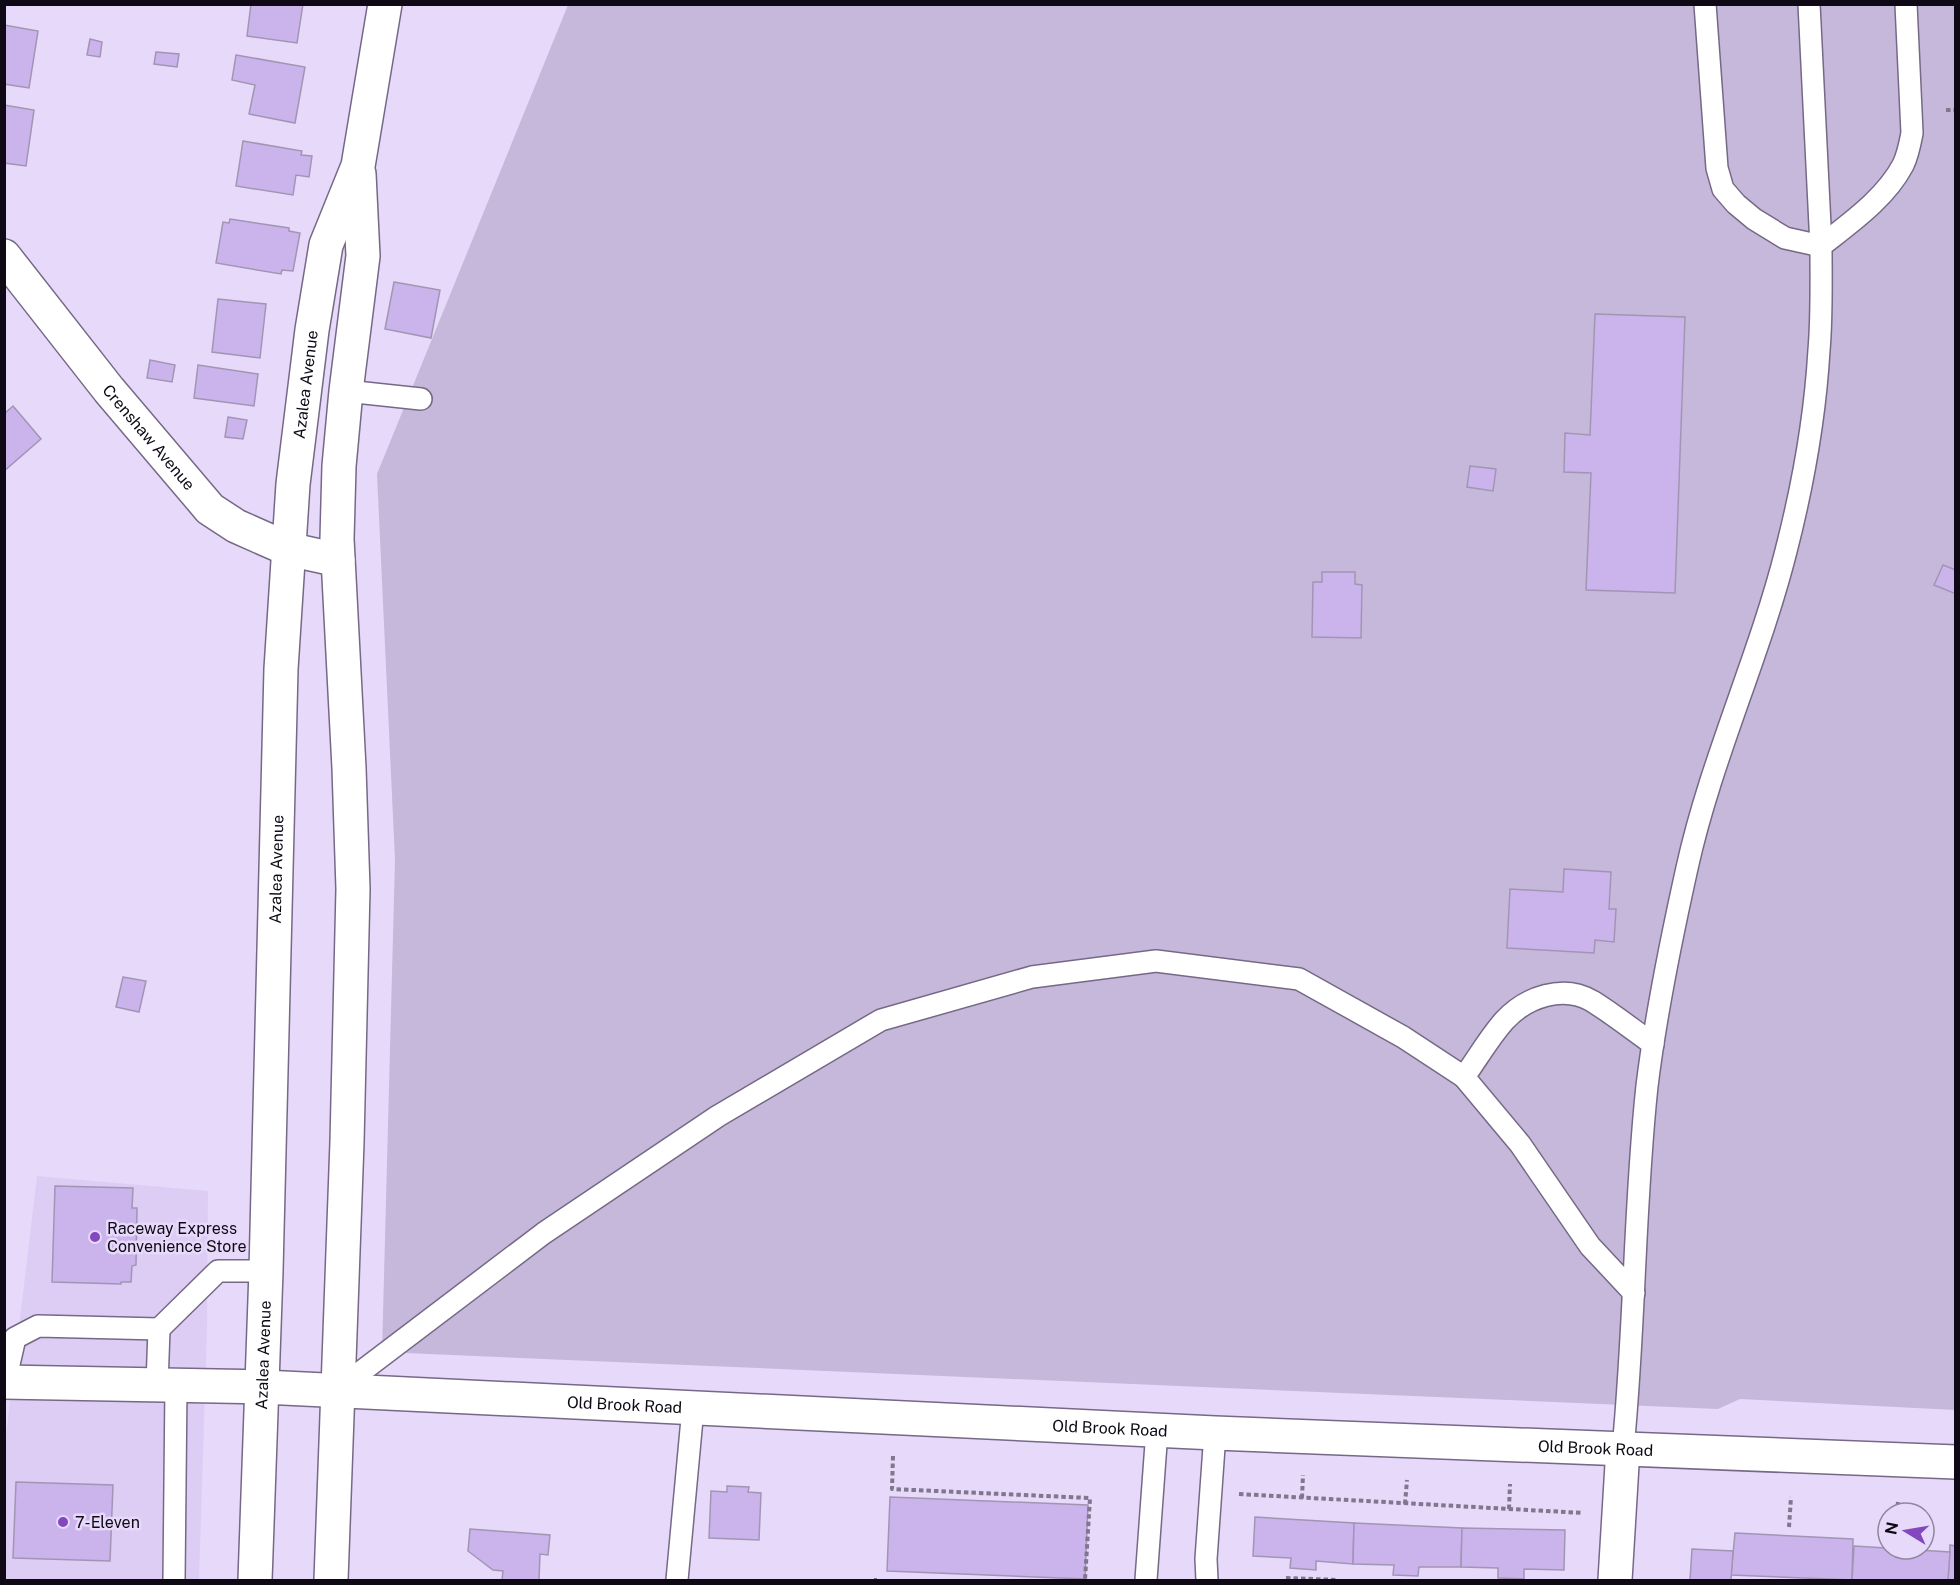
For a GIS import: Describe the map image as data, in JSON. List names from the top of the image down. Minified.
{"streets":{"main road":["Azalea Avenue","Crenshaw Avenue","Old Brook Road"]},"crossings":[["Azalea Avenue","Crenshaw Avenue"],["Azalea Avenue","Old Brook Road"]],"places":["Raceway Express Convenience Store","7-Eleven"],"north":"left"}
